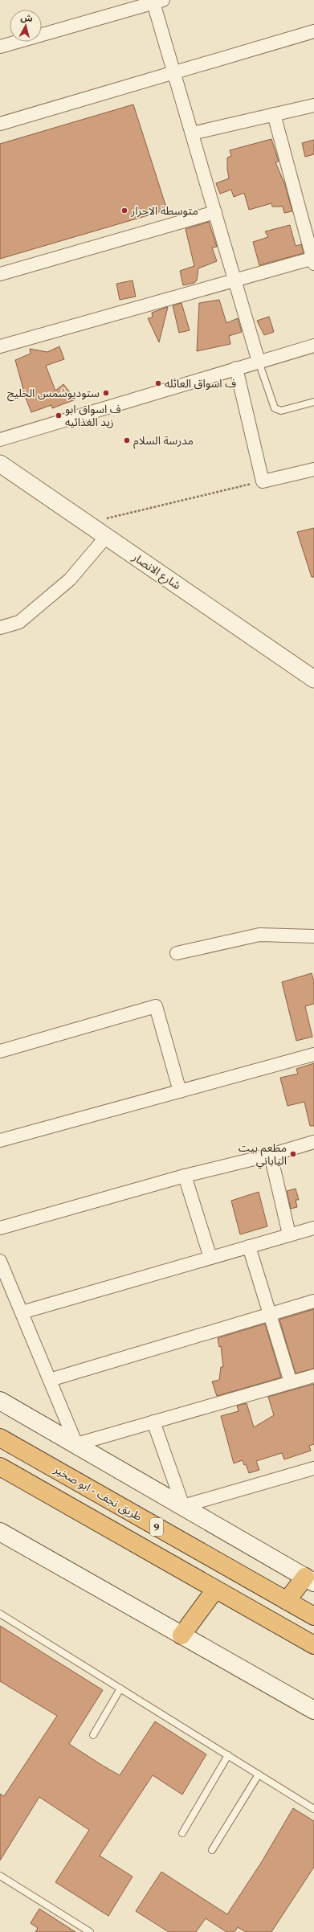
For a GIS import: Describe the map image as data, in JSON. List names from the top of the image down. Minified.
{"streets":{"highway":["طريق نجف - ابو صخير","9"],"street":["شارع الانصار"]},"places":["متوسطة الاحرار","ف اسواق العائله","ستوديوشمس الخليج","ف اسواق ابو زيد الغذائيه","مدرسة السلام","مطعم بيت الياباني"],"north":"top"}
